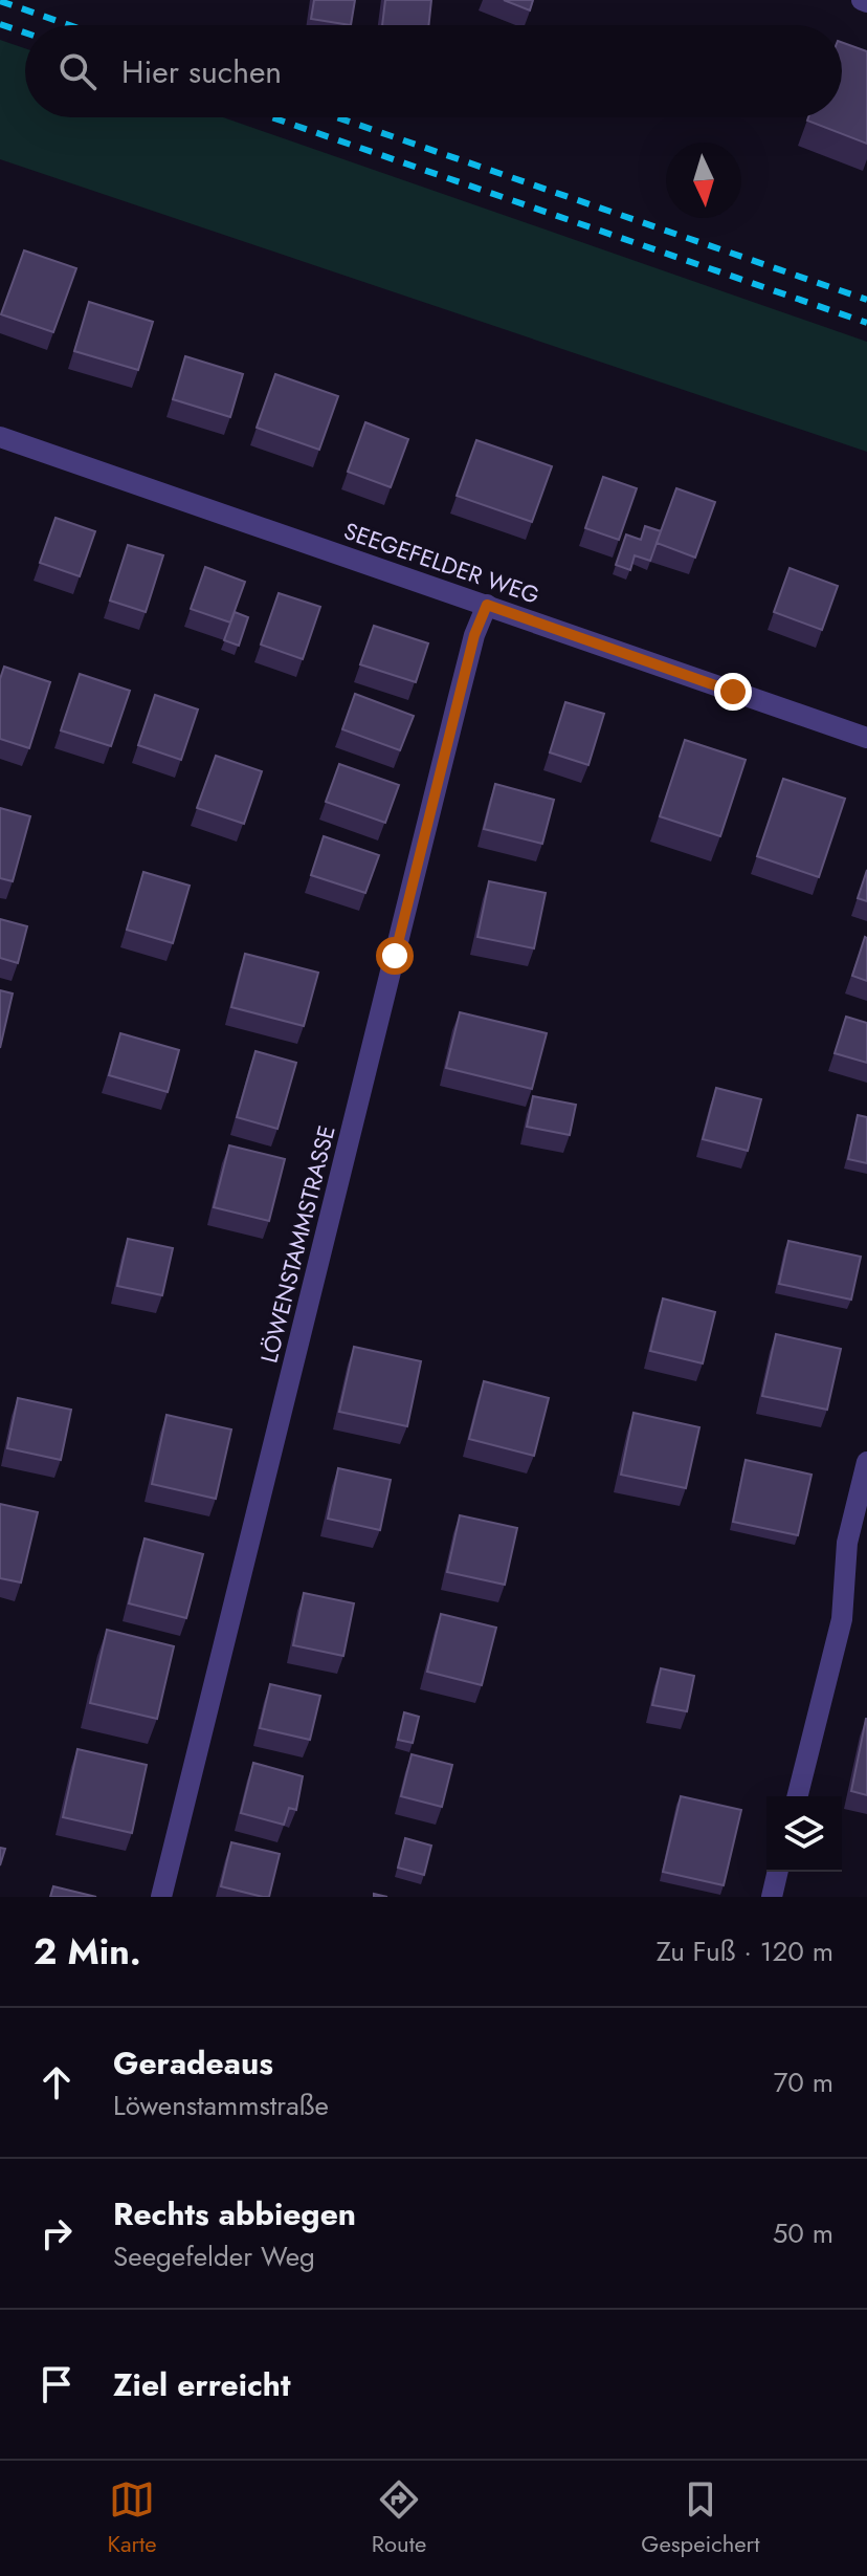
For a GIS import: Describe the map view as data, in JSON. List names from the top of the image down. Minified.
{"streets":{"street":["SEEGEFELDER WEG","LÖWENSTAMMSTRASSE"]},"crossings":[["SEEGEFELDER WEG","LÖWENSTAMMSTRASSE"]],"north":"bottom","page":{"search":"Hier suchen","heading":["2 Min.","Zu Fuß · 120 m"],"list":[["Geradeaus","Löwenstammstraße","70 m"],["Rechts abbiegen","Seegefelder Weg","50 m"],"Ziel erreicht"],"nav":["Karte","Route","Gespeichert"]}}
